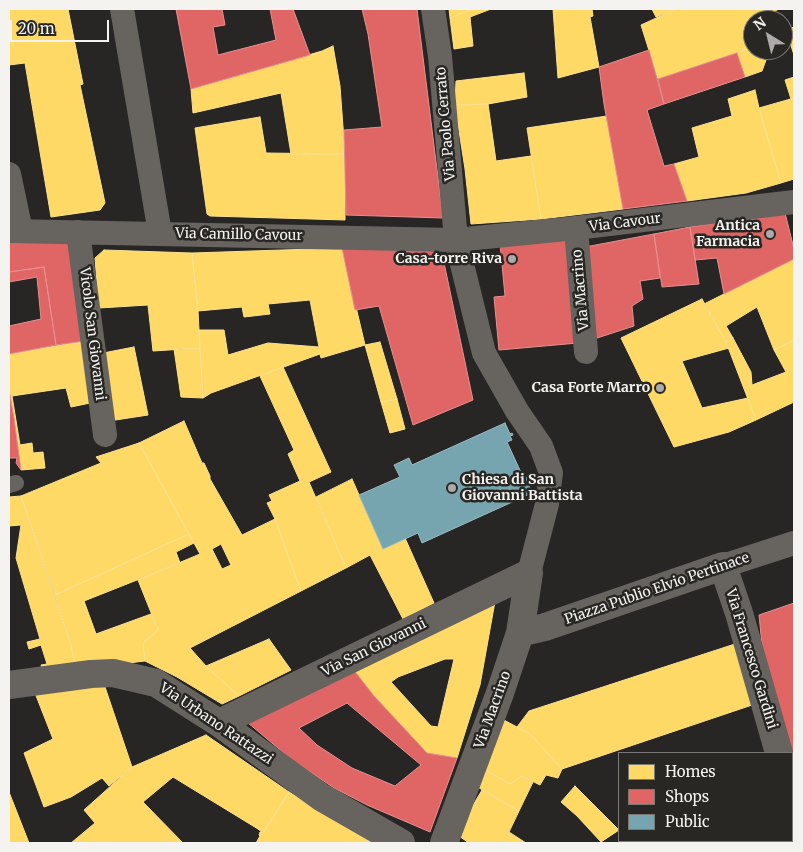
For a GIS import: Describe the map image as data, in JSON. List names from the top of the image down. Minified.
{"streets":{"street":["Via Paolo Cerrato","Via Cavour","Via Camillo Cavour","Via Macrino","Vicolo San Giovanni","Piazza Publio Elvio Pertinace","Via San Giovanni","Via Francesco Gardini","Via Urbano Rattazzi"]},"crossings":[["Via Paolo Cerrato","Via Cavour"],["Via Paolo Cerrato","Via Camillo Cavour"],["Via Paolo Cerrato","Via Macrino"],["Via Paolo Cerrato","Via San Giovanni"],["Via Cavour","Via Camillo Cavour"],["Via Cavour","Via Macrino"],["Via Camillo Cavour","Vicolo San Giovanni"],["Via Macrino","Piazza Publio Elvio Pertinace"],["Via Macrino","Via San Giovanni"],["Piazza Publio Elvio Pertinace","Via Francesco Gardini"],["Via San Giovanni","Via Urbano Rattazzi"]],"places":["Antica Farmacia","Casa-torre Riva","Casa Forte Marro","Chiesa di San Giovanni Battista"],"legend":["Homes","Shops","Public"],"scale_bar":"20 m","north":"top left"}
